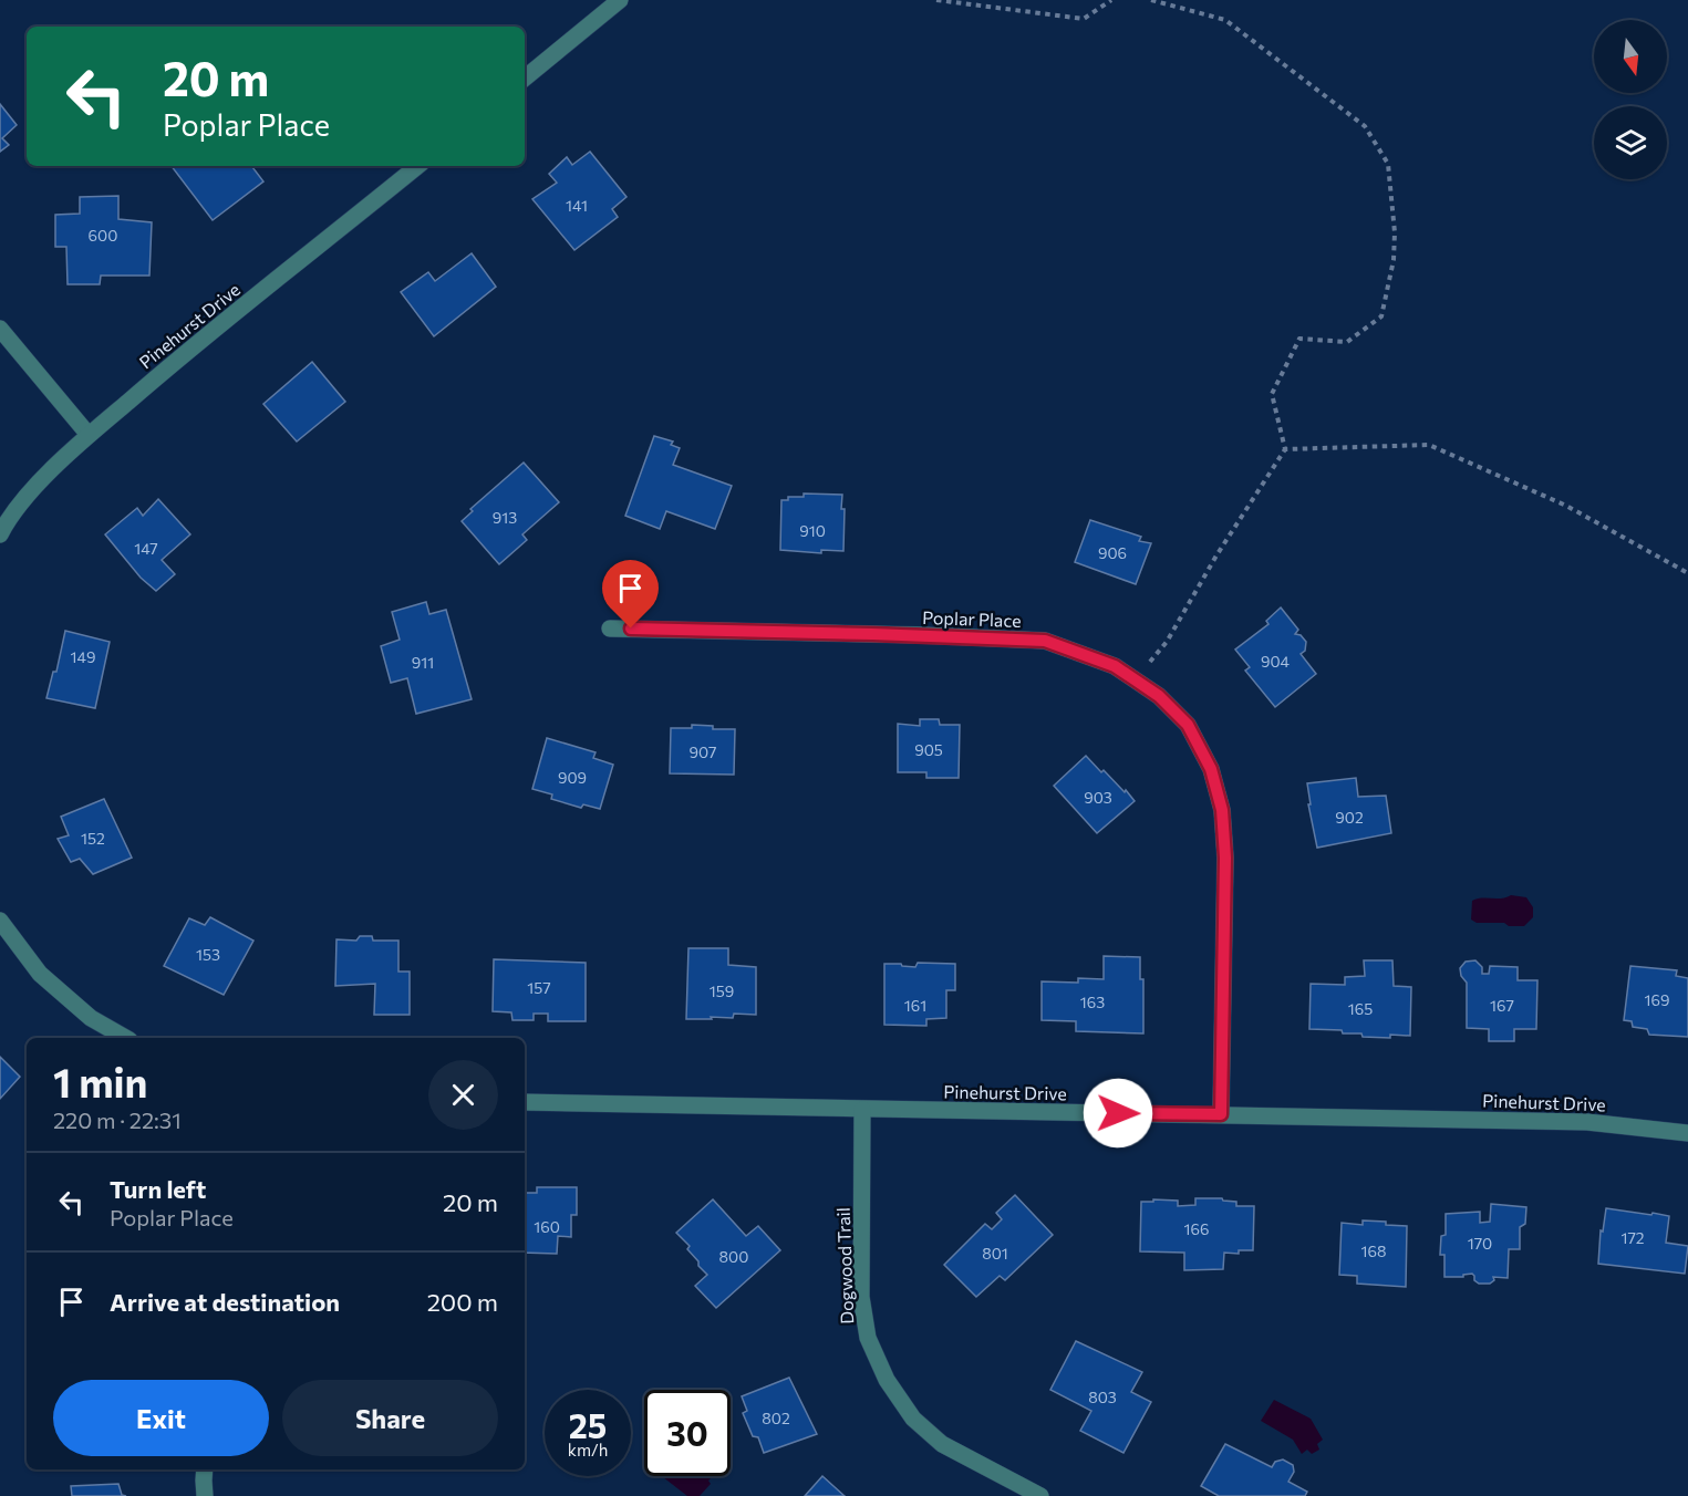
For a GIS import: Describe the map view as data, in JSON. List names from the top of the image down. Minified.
{"streets":{"street":["Pinehurst Drive","Poplar Place","Dogwood Trail"]},"crossings":[["Pinehurst Drive","Poplar Place"],["Pinehurst Drive","Dogwood Trail"]],"house_numbers":["141","600","913","910","147","906","149","904","911","905","907","909","903","902","152","153","157","159","169","163","161","167","165","160","166","172","170","168","801","800","803","802"],"north":"bottom","page":{"turn":["20 m","Poplar Place"],"heading":["1 min","220 m · 22:31"],"list":[{"name":"Turn left","note":"Poplar Place","value":"20 m"},{"name":"Arrive at destination","value":"200 m"}],"buttons":["Exit","Share"],"speed":"25 km/h","limit":"30"}}
